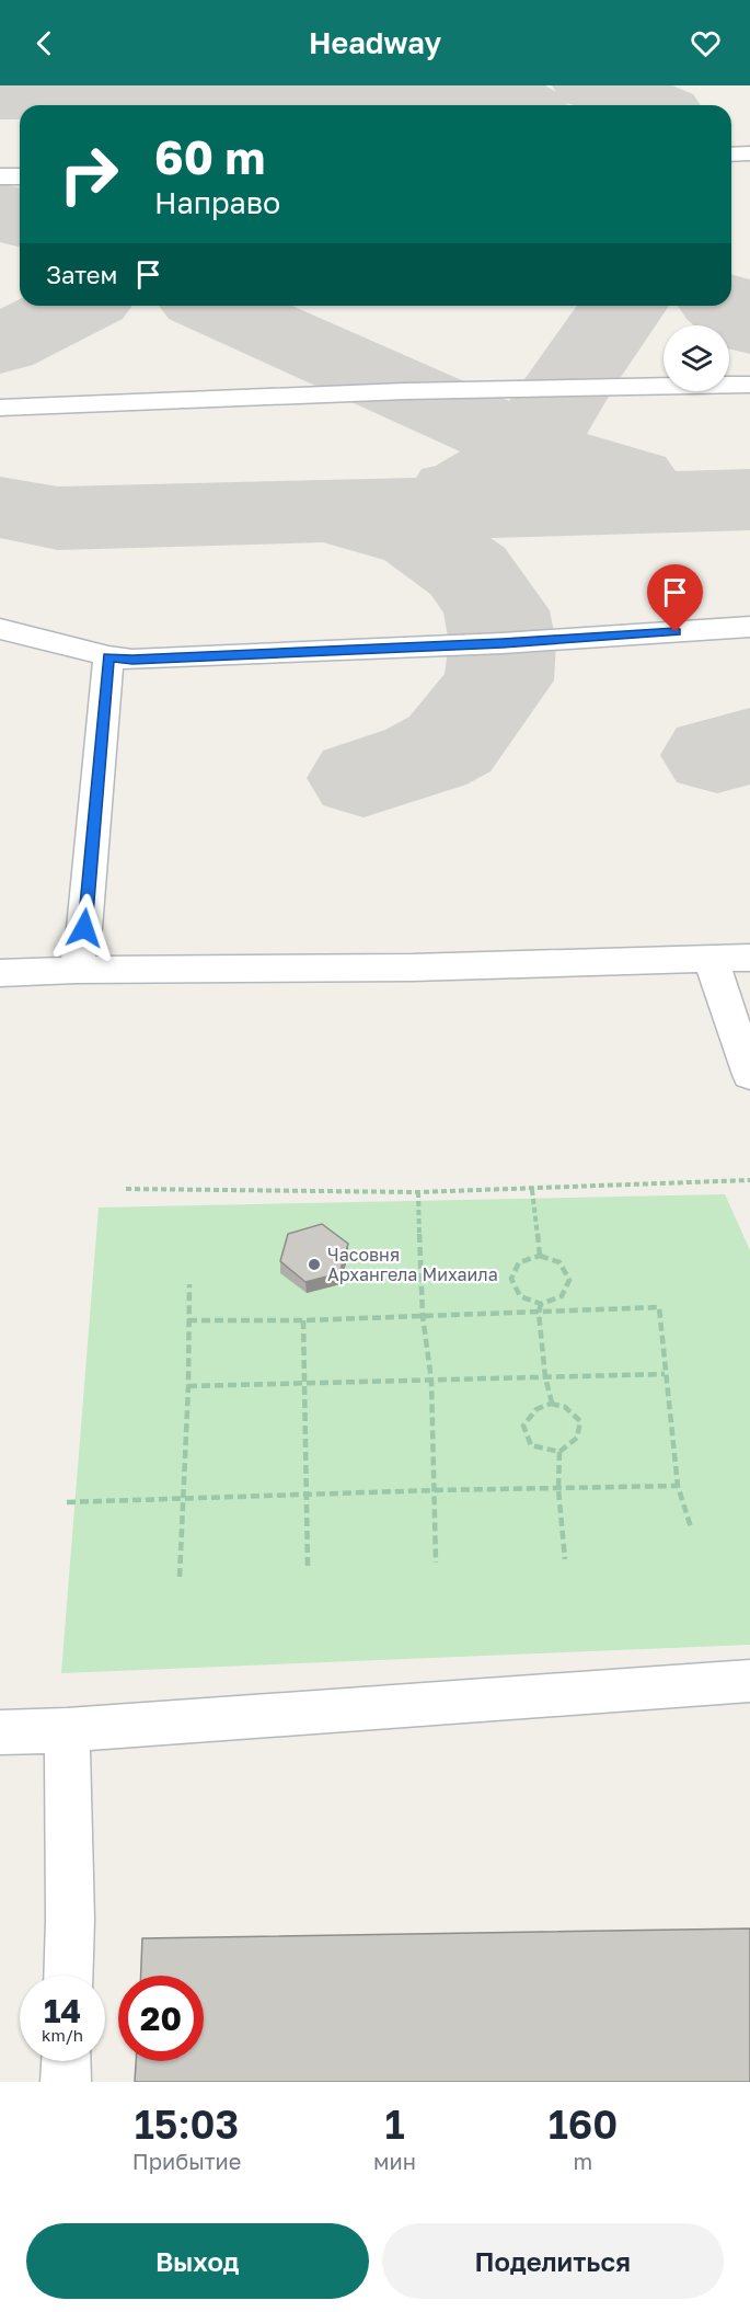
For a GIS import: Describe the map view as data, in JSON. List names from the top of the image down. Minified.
{"places":["Часовня Архангела Михаила"],"page":{"header":"Headway","turn":["60 m","Направо"],"then":"Затем","speed":"14 km/h","limit":"20","eta":["15:03","Прибытие","1","мин","160","m"],"buttons":["Выход","Поделиться"]}}
